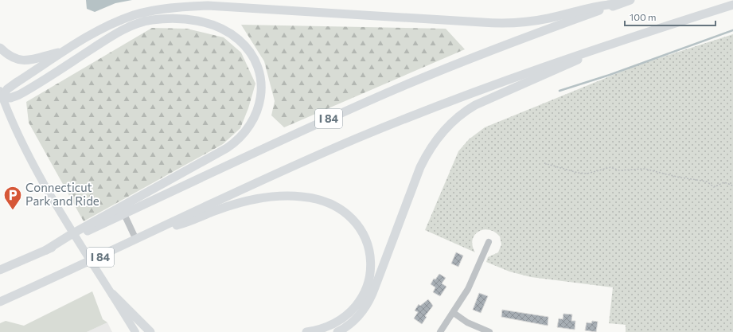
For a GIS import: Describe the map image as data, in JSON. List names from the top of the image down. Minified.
{"streets":{"highway":["I 84"]},"places":{"parking":["Connecticut Park and Ride"]},"scale_bar":"100 m"}
